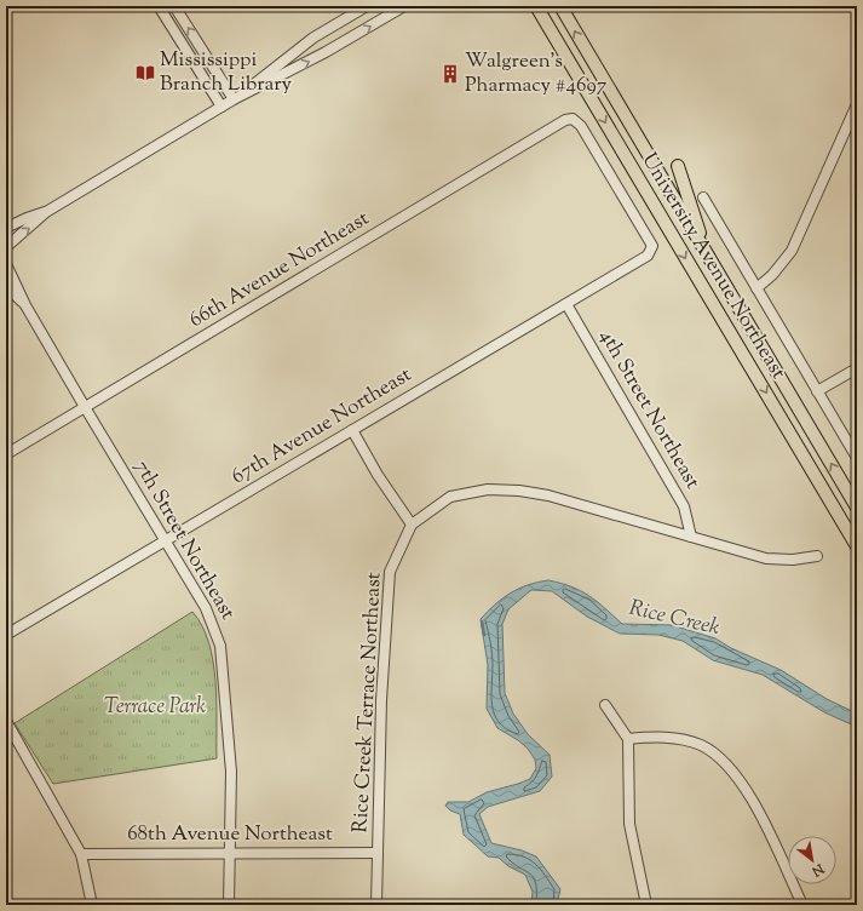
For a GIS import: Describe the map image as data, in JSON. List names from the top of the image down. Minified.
{"streets":{"main road":["University Avenue Northeast"],"street":["66th Avenue Northeast","4th Street Northeast","67th Avenue Northeast","7th Street Northeast","Rice Creek Terrace Northeast","68th Avenue Northeast"]},"crossings":[["66th Avenue Northeast","67th Avenue Northeast"],["66th Avenue Northeast","7th Street Northeast"],["4th Street Northeast","67th Avenue Northeast"],["4th Street Northeast","Rice Creek Terrace Northeast"],["67th Avenue Northeast","7th Street Northeast"],["7th Street Northeast","68th Avenue Northeast"],["Rice Creek Terrace Northeast","68th Avenue Northeast"]],"water":["Rice Creek"],"parks":["Terrace Park"],"places":{"library":["Mississippi Branch Library"],"building":["Walgreen's Pharmacy #4697"]},"north":"bottom right"}
